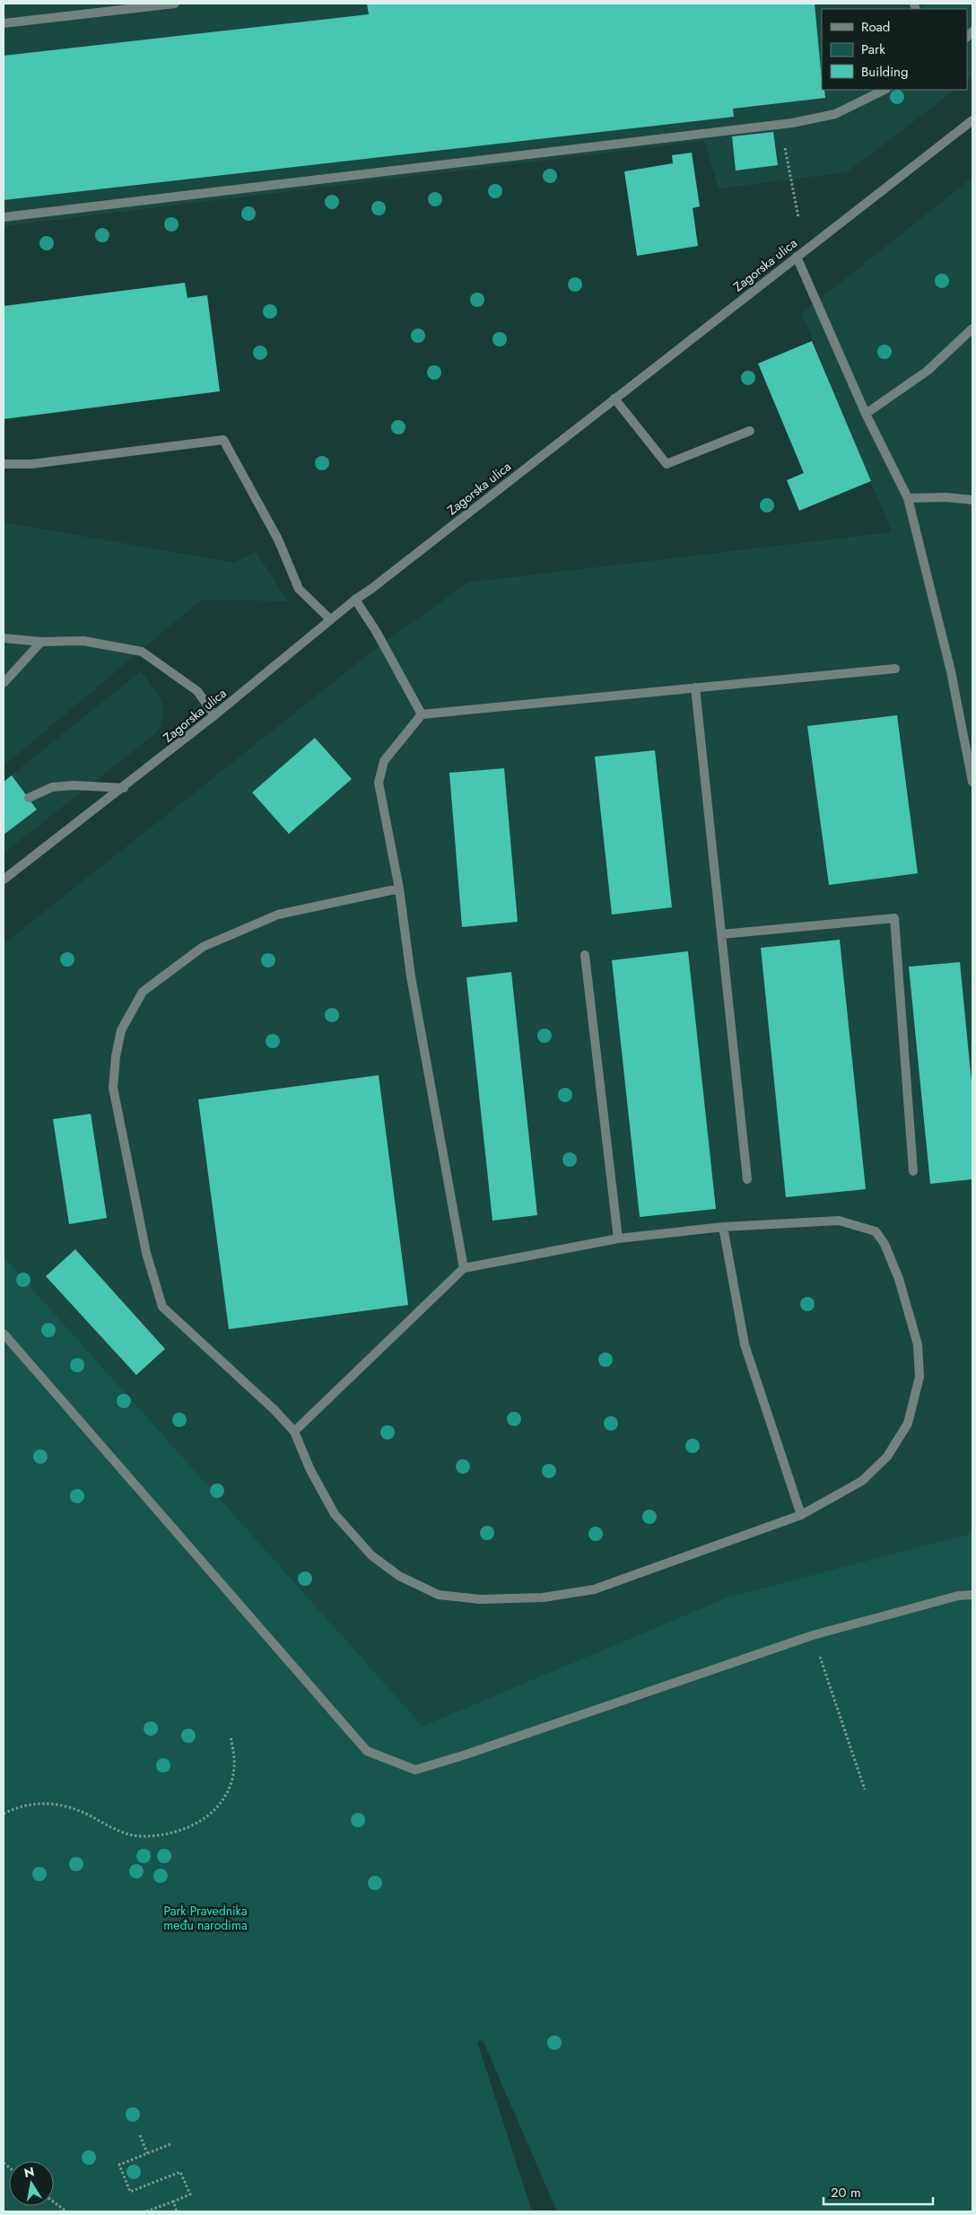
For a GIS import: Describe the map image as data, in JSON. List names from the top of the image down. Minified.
{"streets":{"street":["Zagorska ulica"]},"parks":["Park Pravednika među narodima"],"legend":["Road","Park","Building"],"scale_bar":"20 m","north":"top"}
